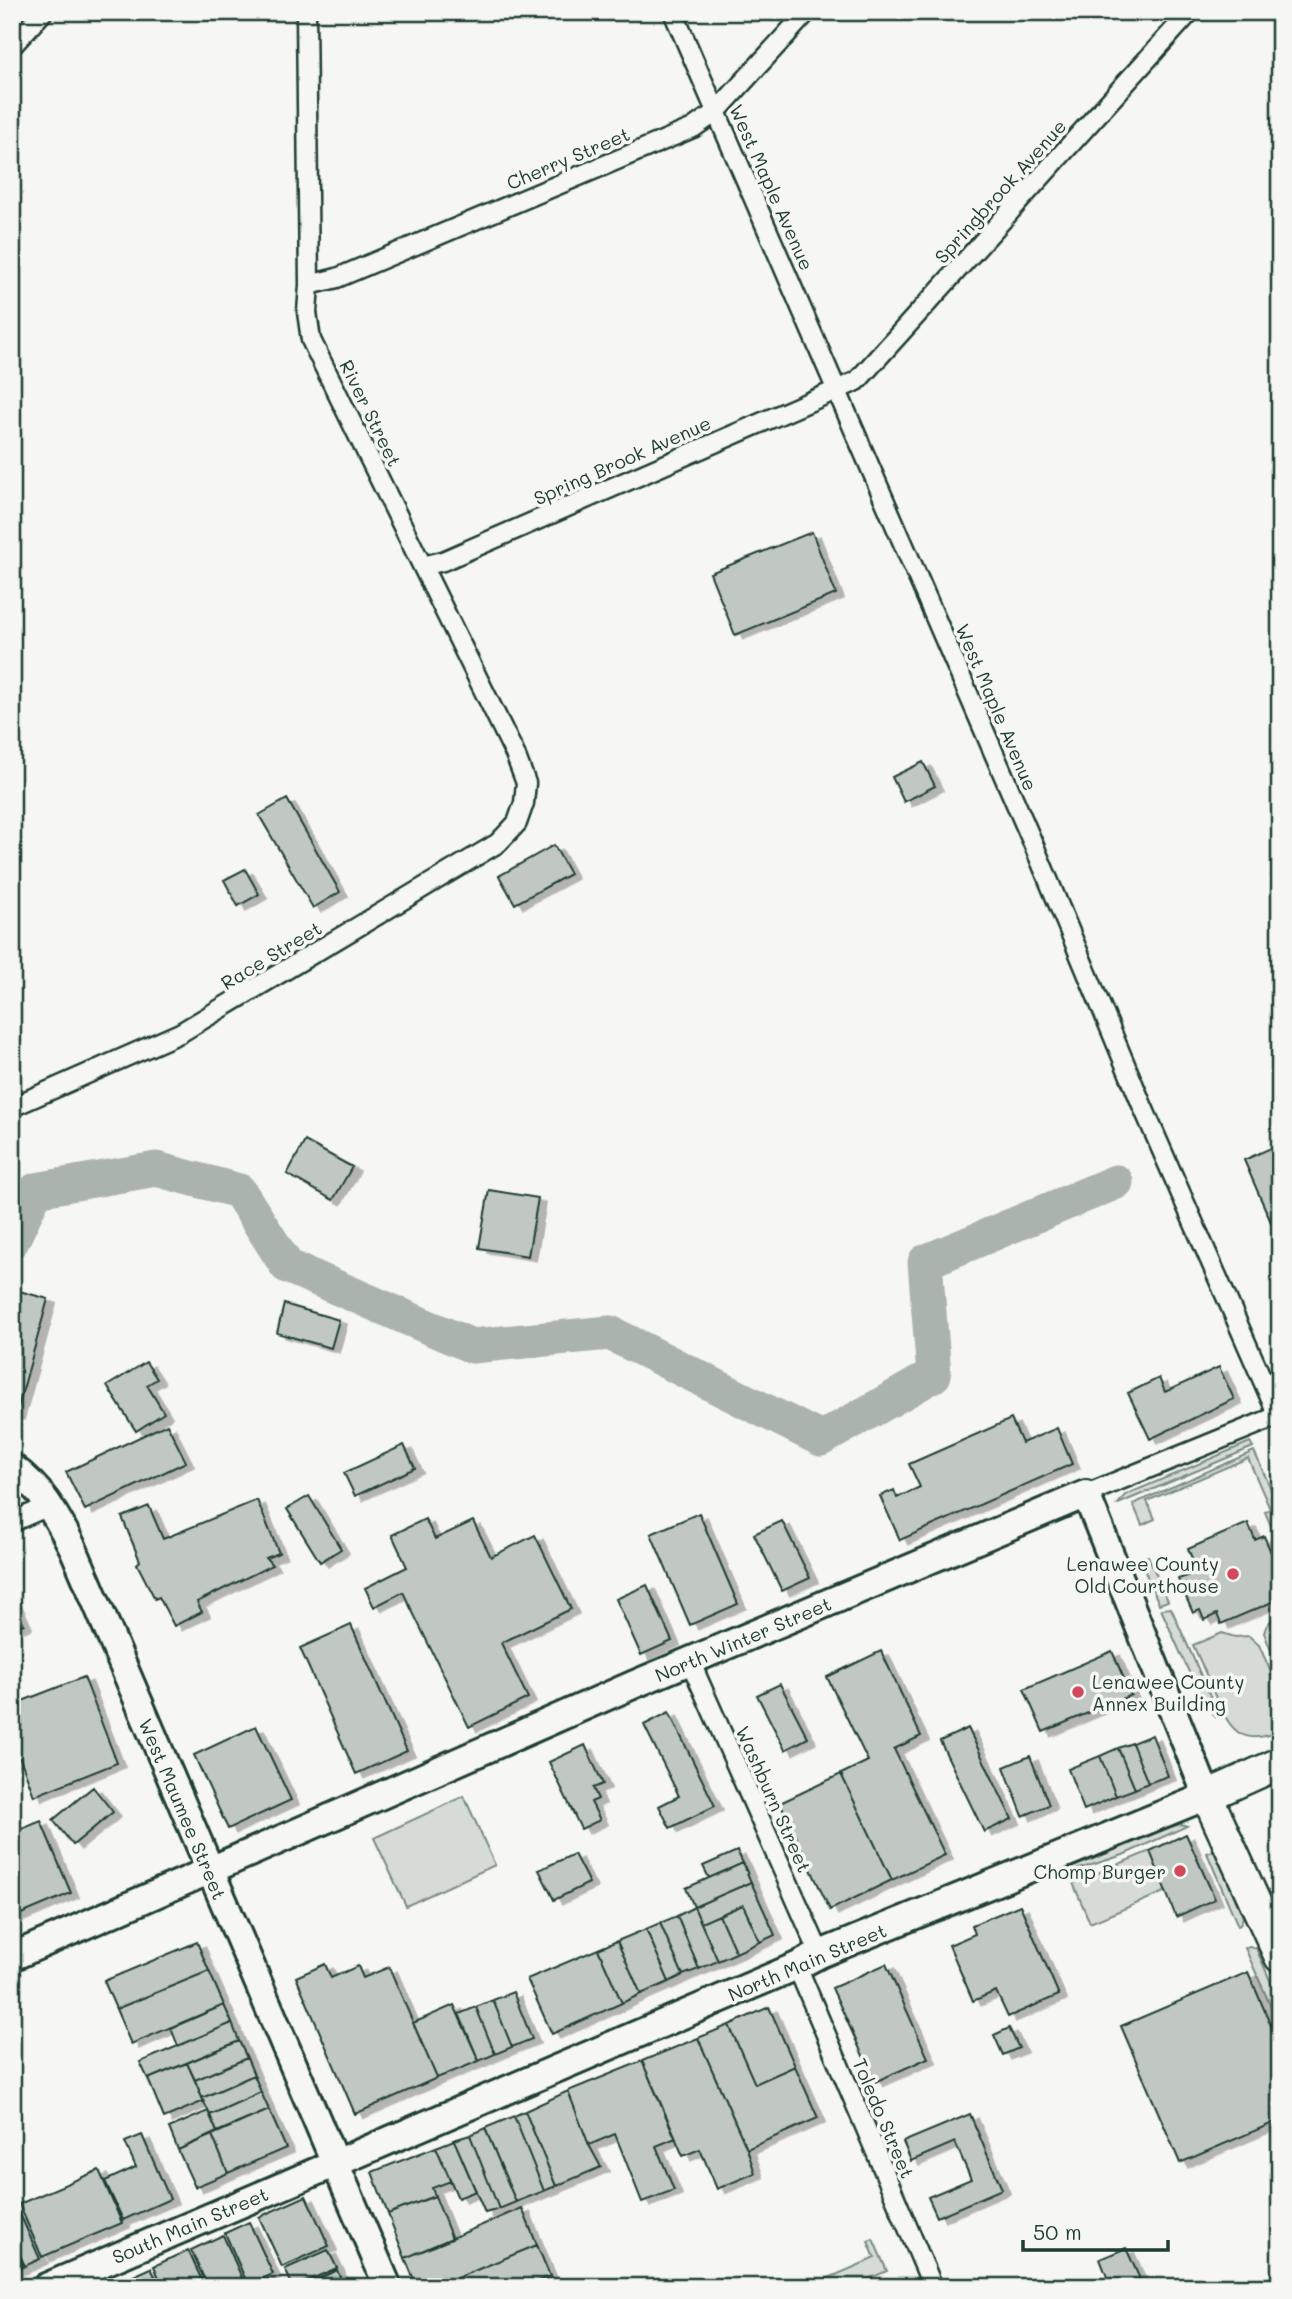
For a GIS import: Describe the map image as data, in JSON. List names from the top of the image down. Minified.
{"streets":{"main road":["North Main Street"],"street":["Cherry Street","West Maple Avenue","Springbrook Avenue","River Street","Spring Brook Avenue","Race Street","North Winter Street","Washburn Street","West Maumee Street","Toledo Street","South Main Street"]},"crossings":[["Cherry Street","West Maple Avenue"],["Cherry Street","River Street"],["West Maple Avenue","Springbrook Avenue"],["West Maple Avenue","Spring Brook Avenue"],["West Maple Avenue","North Winter Street"],["Springbrook Avenue","Spring Brook Avenue"],["River Street","Spring Brook Avenue"],["River Street","Race Street"],["North Winter Street","Washburn Street"],["North Winter Street","West Maumee Street"],["Washburn Street","North Main Street"],["Washburn Street","Toledo Street"],["West Maumee Street","North Main Street"],["West Maumee Street","South Main Street"],["North Main Street","Toledo Street"],["North Main Street","South Main Street"]],"places":["Lenawee County Old Courthouse","Lenawee County Annex Building","Chomp Burger"],"scale_bar":"50 m"}
